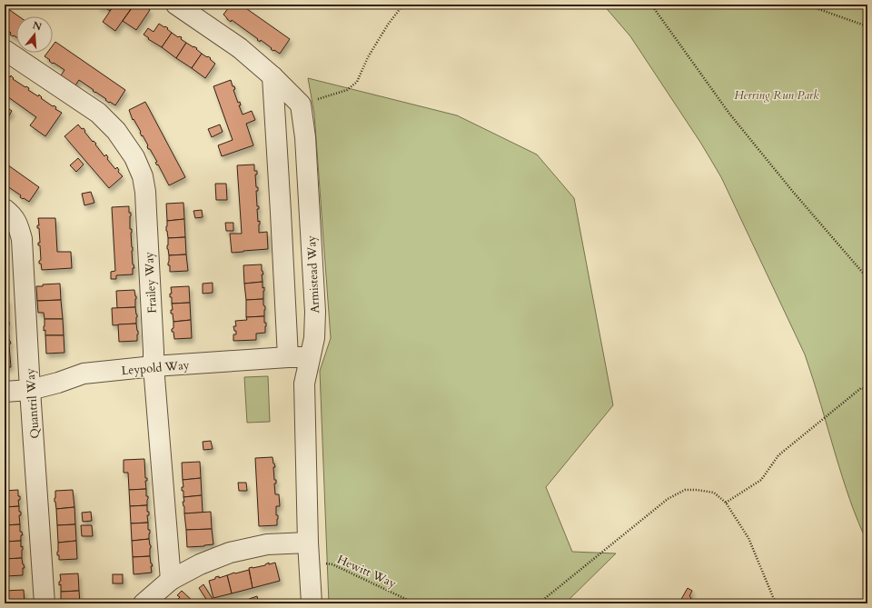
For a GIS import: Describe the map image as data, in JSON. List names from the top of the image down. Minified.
{"streets":{"street":["Armistead Way","Frailey Way","Leypold Way","Quantril Way"],"path":["Hewitt Way"]},"crossings":[["Armistead Way","Leypold Way"],["Armistead Way","Hewitt Way"],["Frailey Way","Leypold Way"],["Leypold Way","Quantril Way"]],"parks":["Herring Run Park"],"north":"top"}
